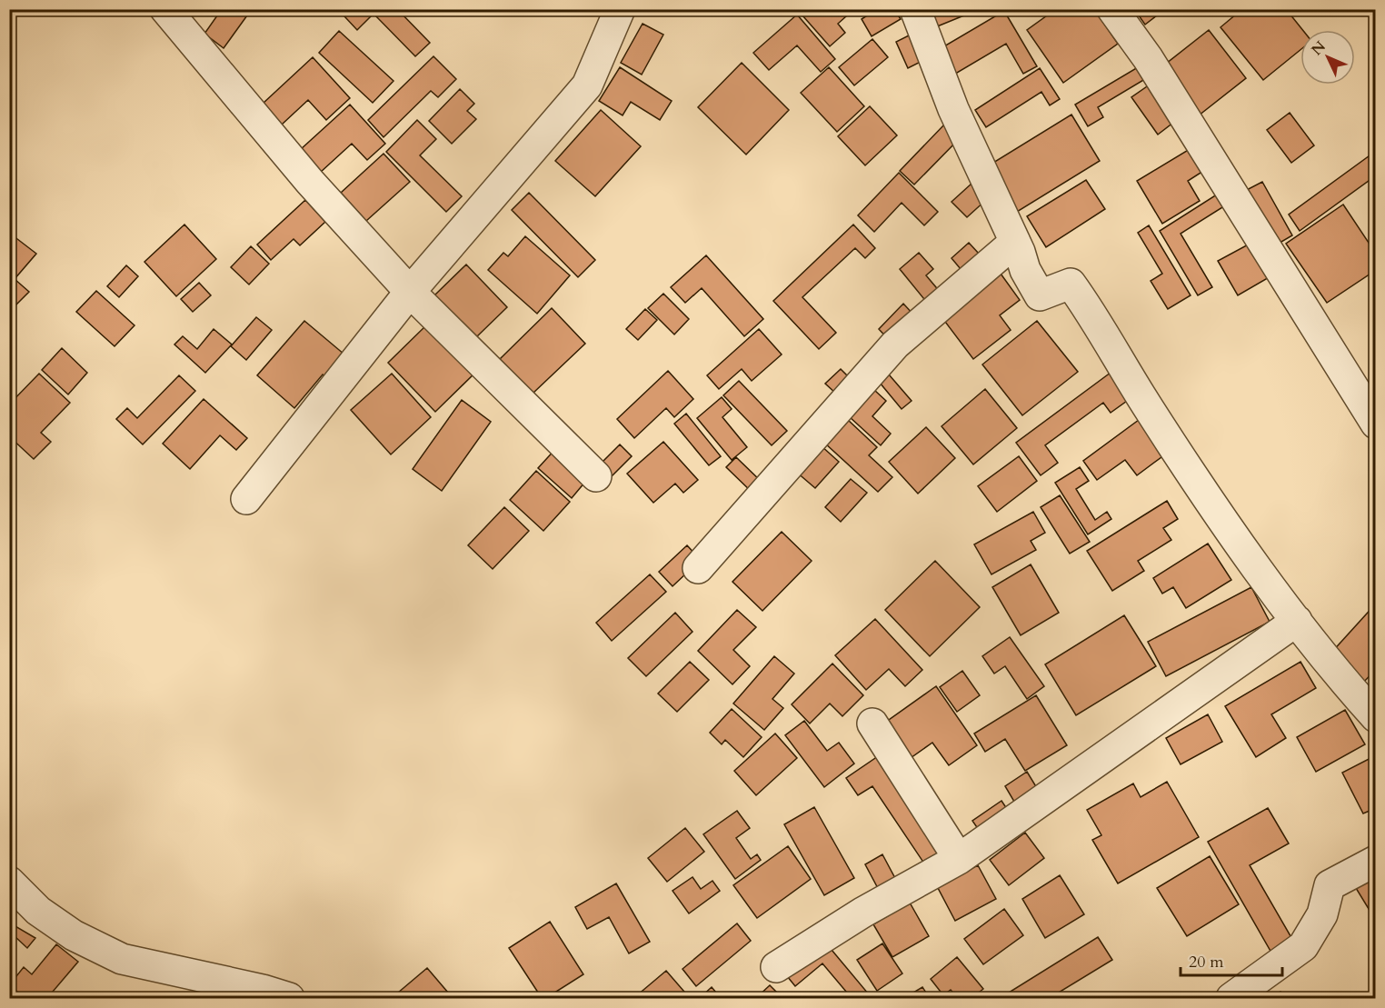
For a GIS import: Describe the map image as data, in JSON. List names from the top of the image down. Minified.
{"scale_bar":"20 m","north":"top left"}
